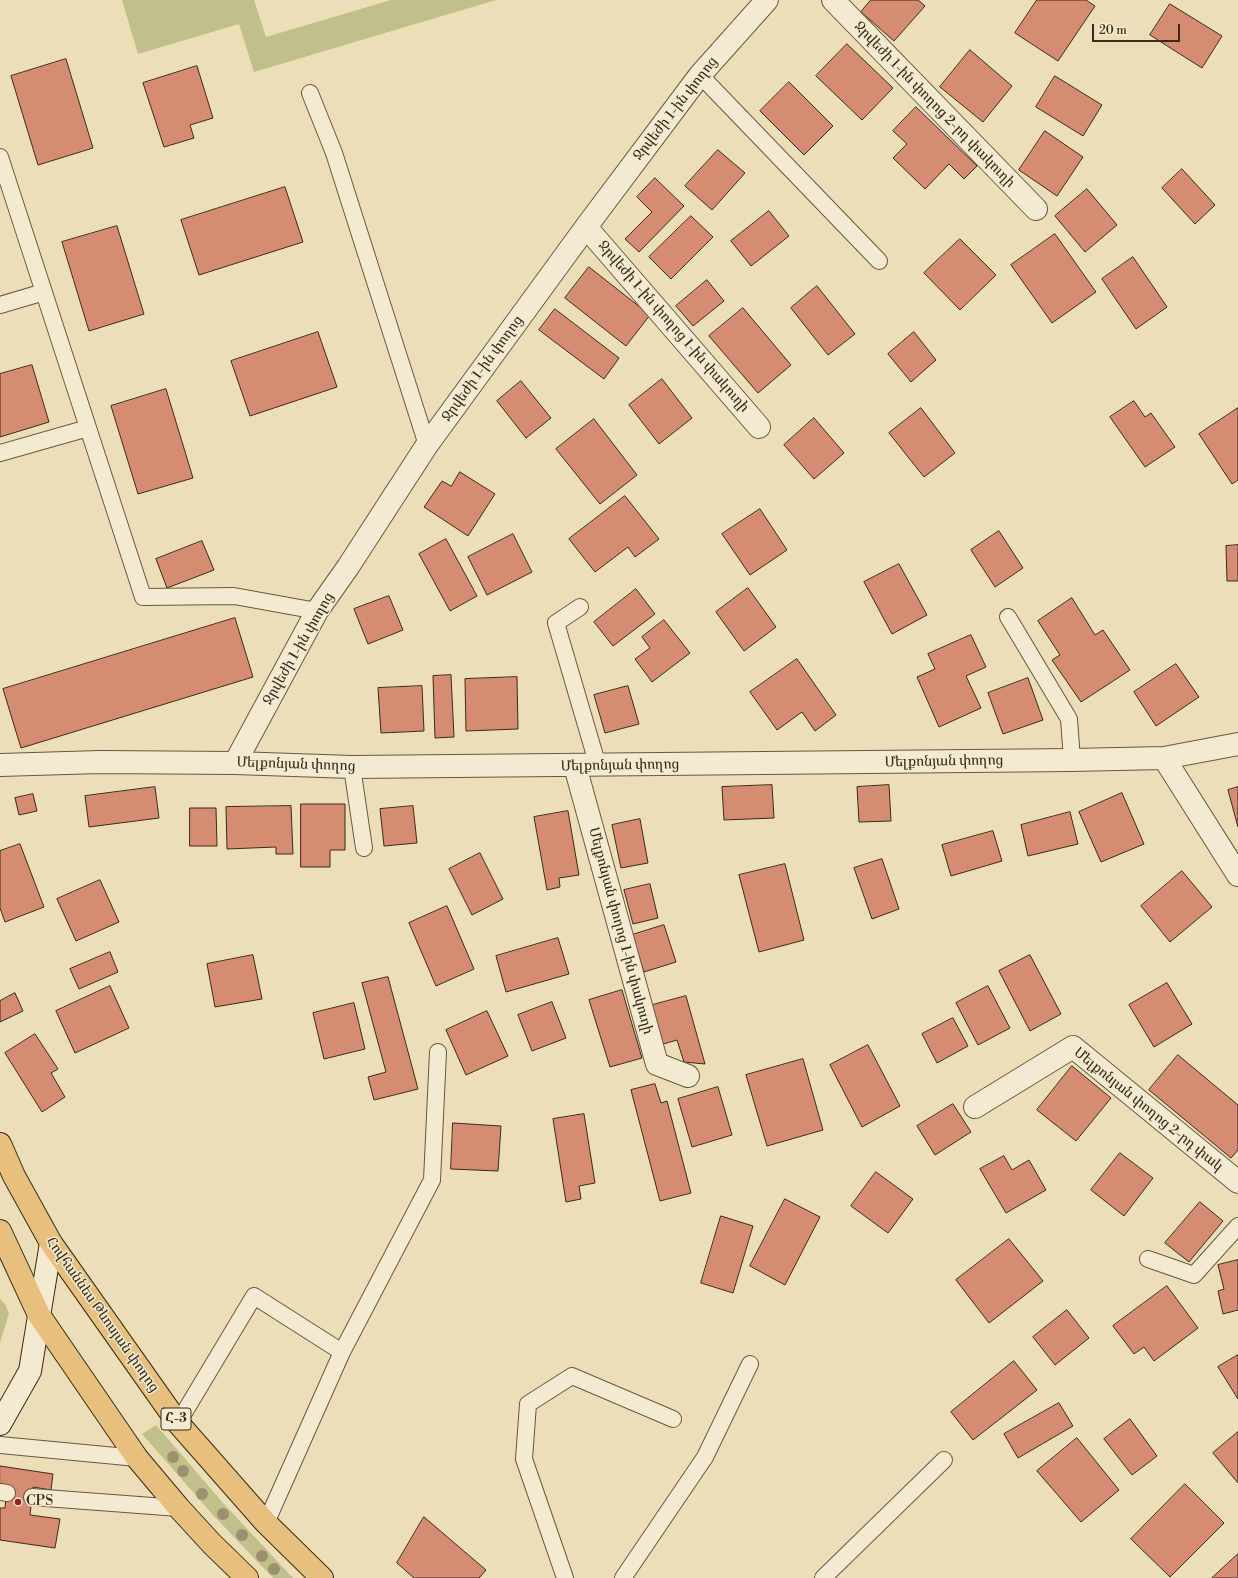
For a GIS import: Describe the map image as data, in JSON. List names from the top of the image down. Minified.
{"streets":{"main road":["Հովհաննես Թևոսյան փողոց","Հ-3"],"street":["Ջրվեժի 1-ին փողոց 2-րդ փակուղի","Ջրվեժի 1-ին փողոց","Ջրվեժի 1-ին փողոց 1-ին փակուղի","Մելքոնյան փողոց","Մելքոնյան փողոց 1-ին փակուղի","Մելքոնյան փողոց 2-րդ փակ"]},"crossings":[["Ջրվեժի 1-ին փողոց","Ջրվեժի 1-ին փողոց 1-ին փակուղի"],["Ջրվեժի 1-ին փողոց","Մելքոնյան փողոց"],["Մելքոնյան փողոց","Մելքոնյան փողոց 1-ին փակուղի"]],"places":["CPS"],"scale_bar":"20 m"}
